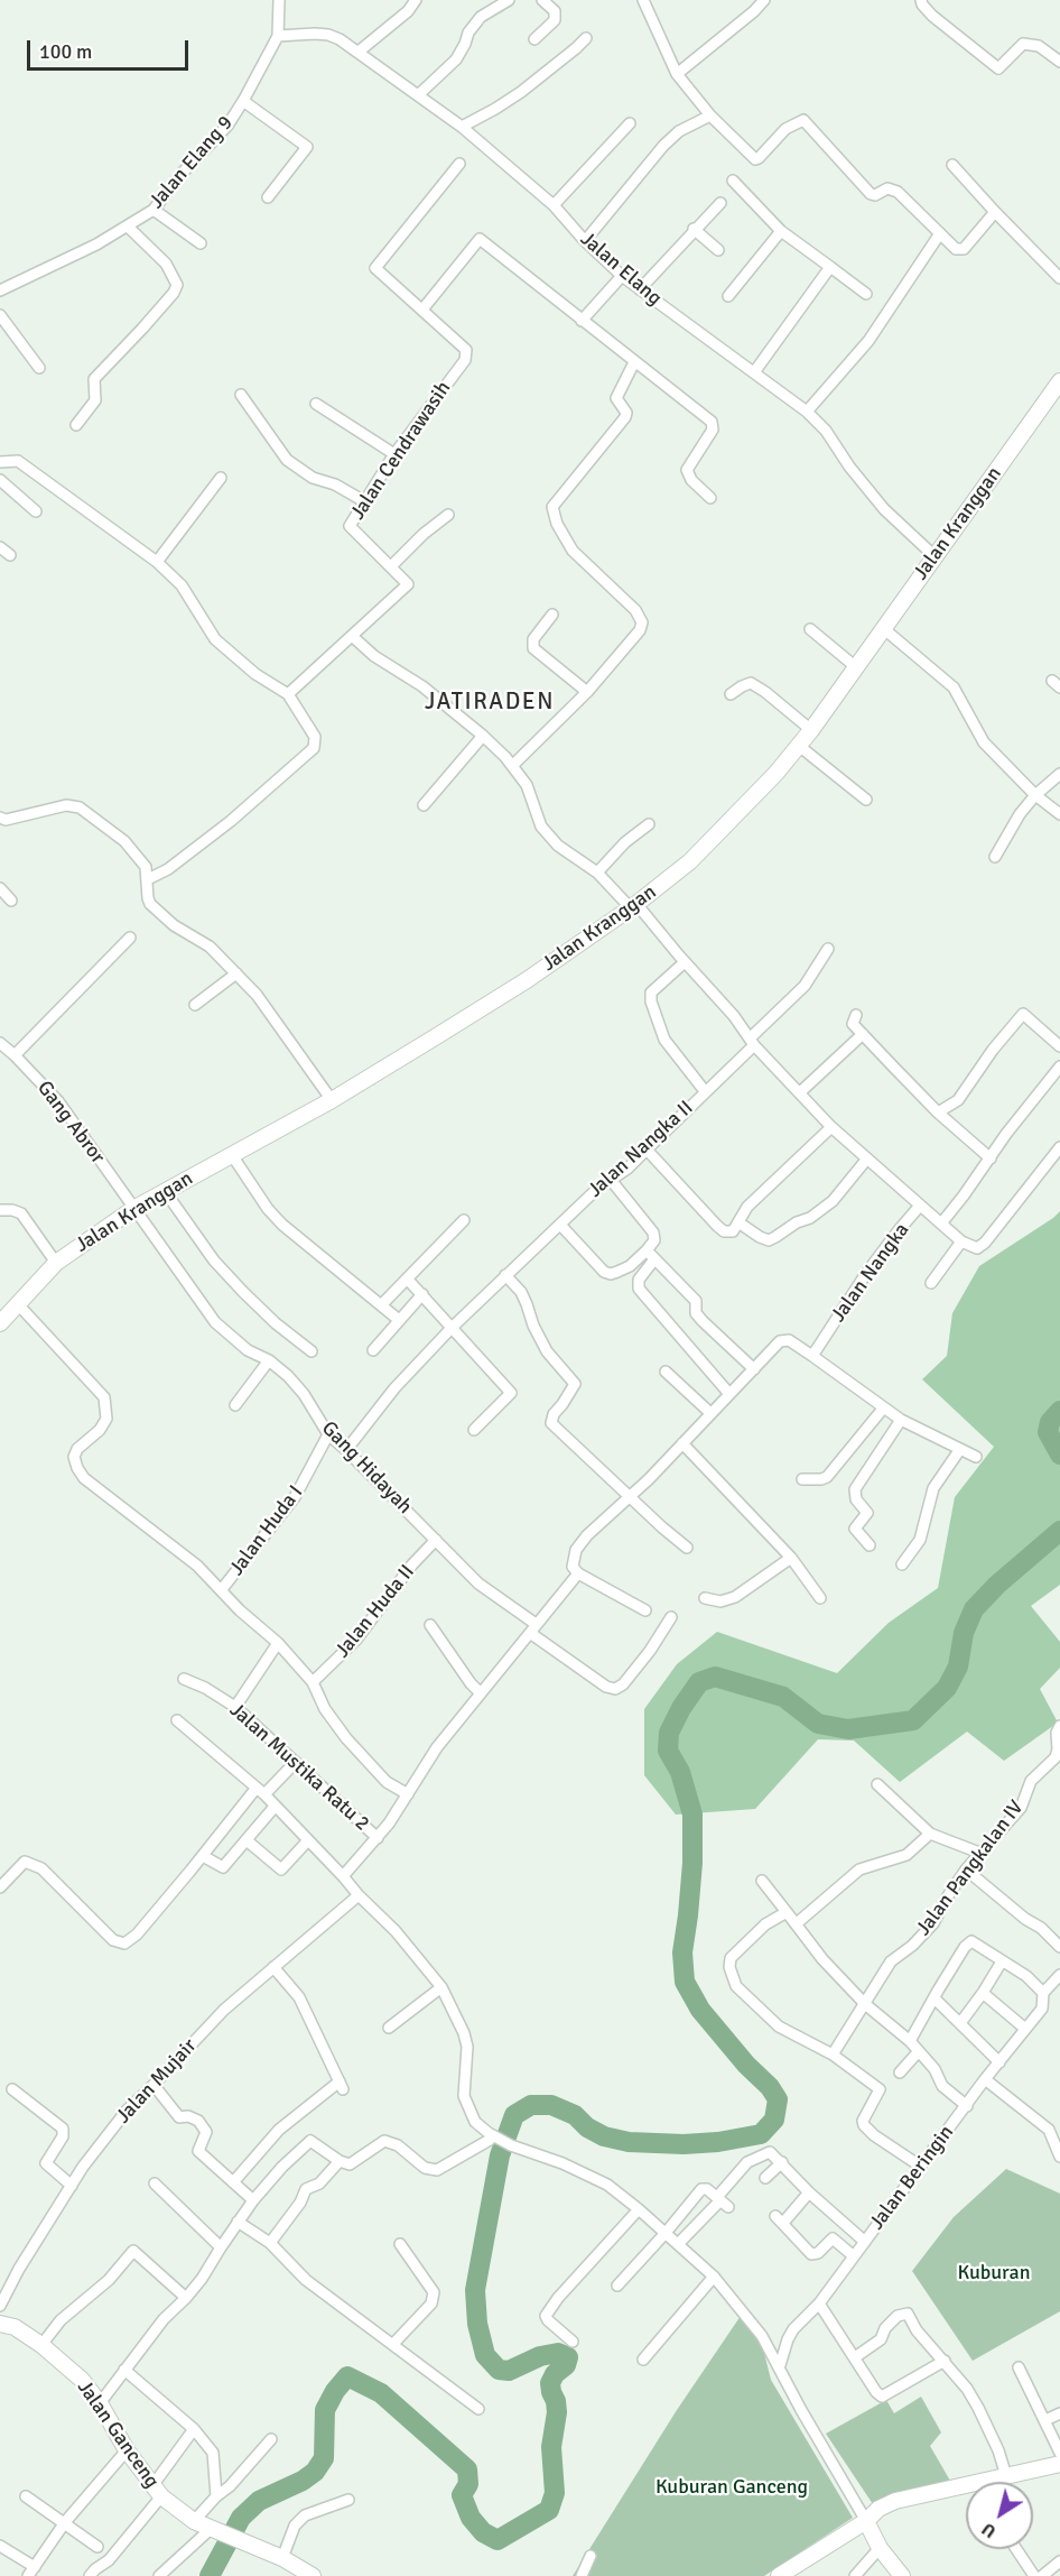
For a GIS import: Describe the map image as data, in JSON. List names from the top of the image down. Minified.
{"streets":{"main road":["Jalan Kranggan","Jalan Ganceng"],"street":["Jalan Elang 9","Jalan Elang","Jalan Cendrawasih","Gang Abror","Jalan Nangka II","Jalan Nangka","Gang Hidayah","Jalan Huda I","Jalan Huda II","Jalan Mustika Ratu 2","Jalan Pangkalan IV","Jalan Mujair","Jalan Beringin"]},"crossings":[["Jalan Elang 9","Jalan Elang"],["Jalan Elang","Jalan Kranggan"],["Jalan Kranggan","Gang Abror"],["Jalan Kranggan","Jalan Nangka"],["Jalan Kranggan","Gang Hidayah"],["Gang Abror","Gang Hidayah"],["Jalan Nangka II","Jalan Nangka"],["Jalan Nangka II","Gang Hidayah"],["Gang Hidayah","Jalan Huda I"],["Gang Hidayah","Jalan Huda II"]],"districts":["JATIRADEN"],"parks":["Kuburan","Kuburan Ganceng"],"scale_bar":"100 m","north":"bottom left"}
